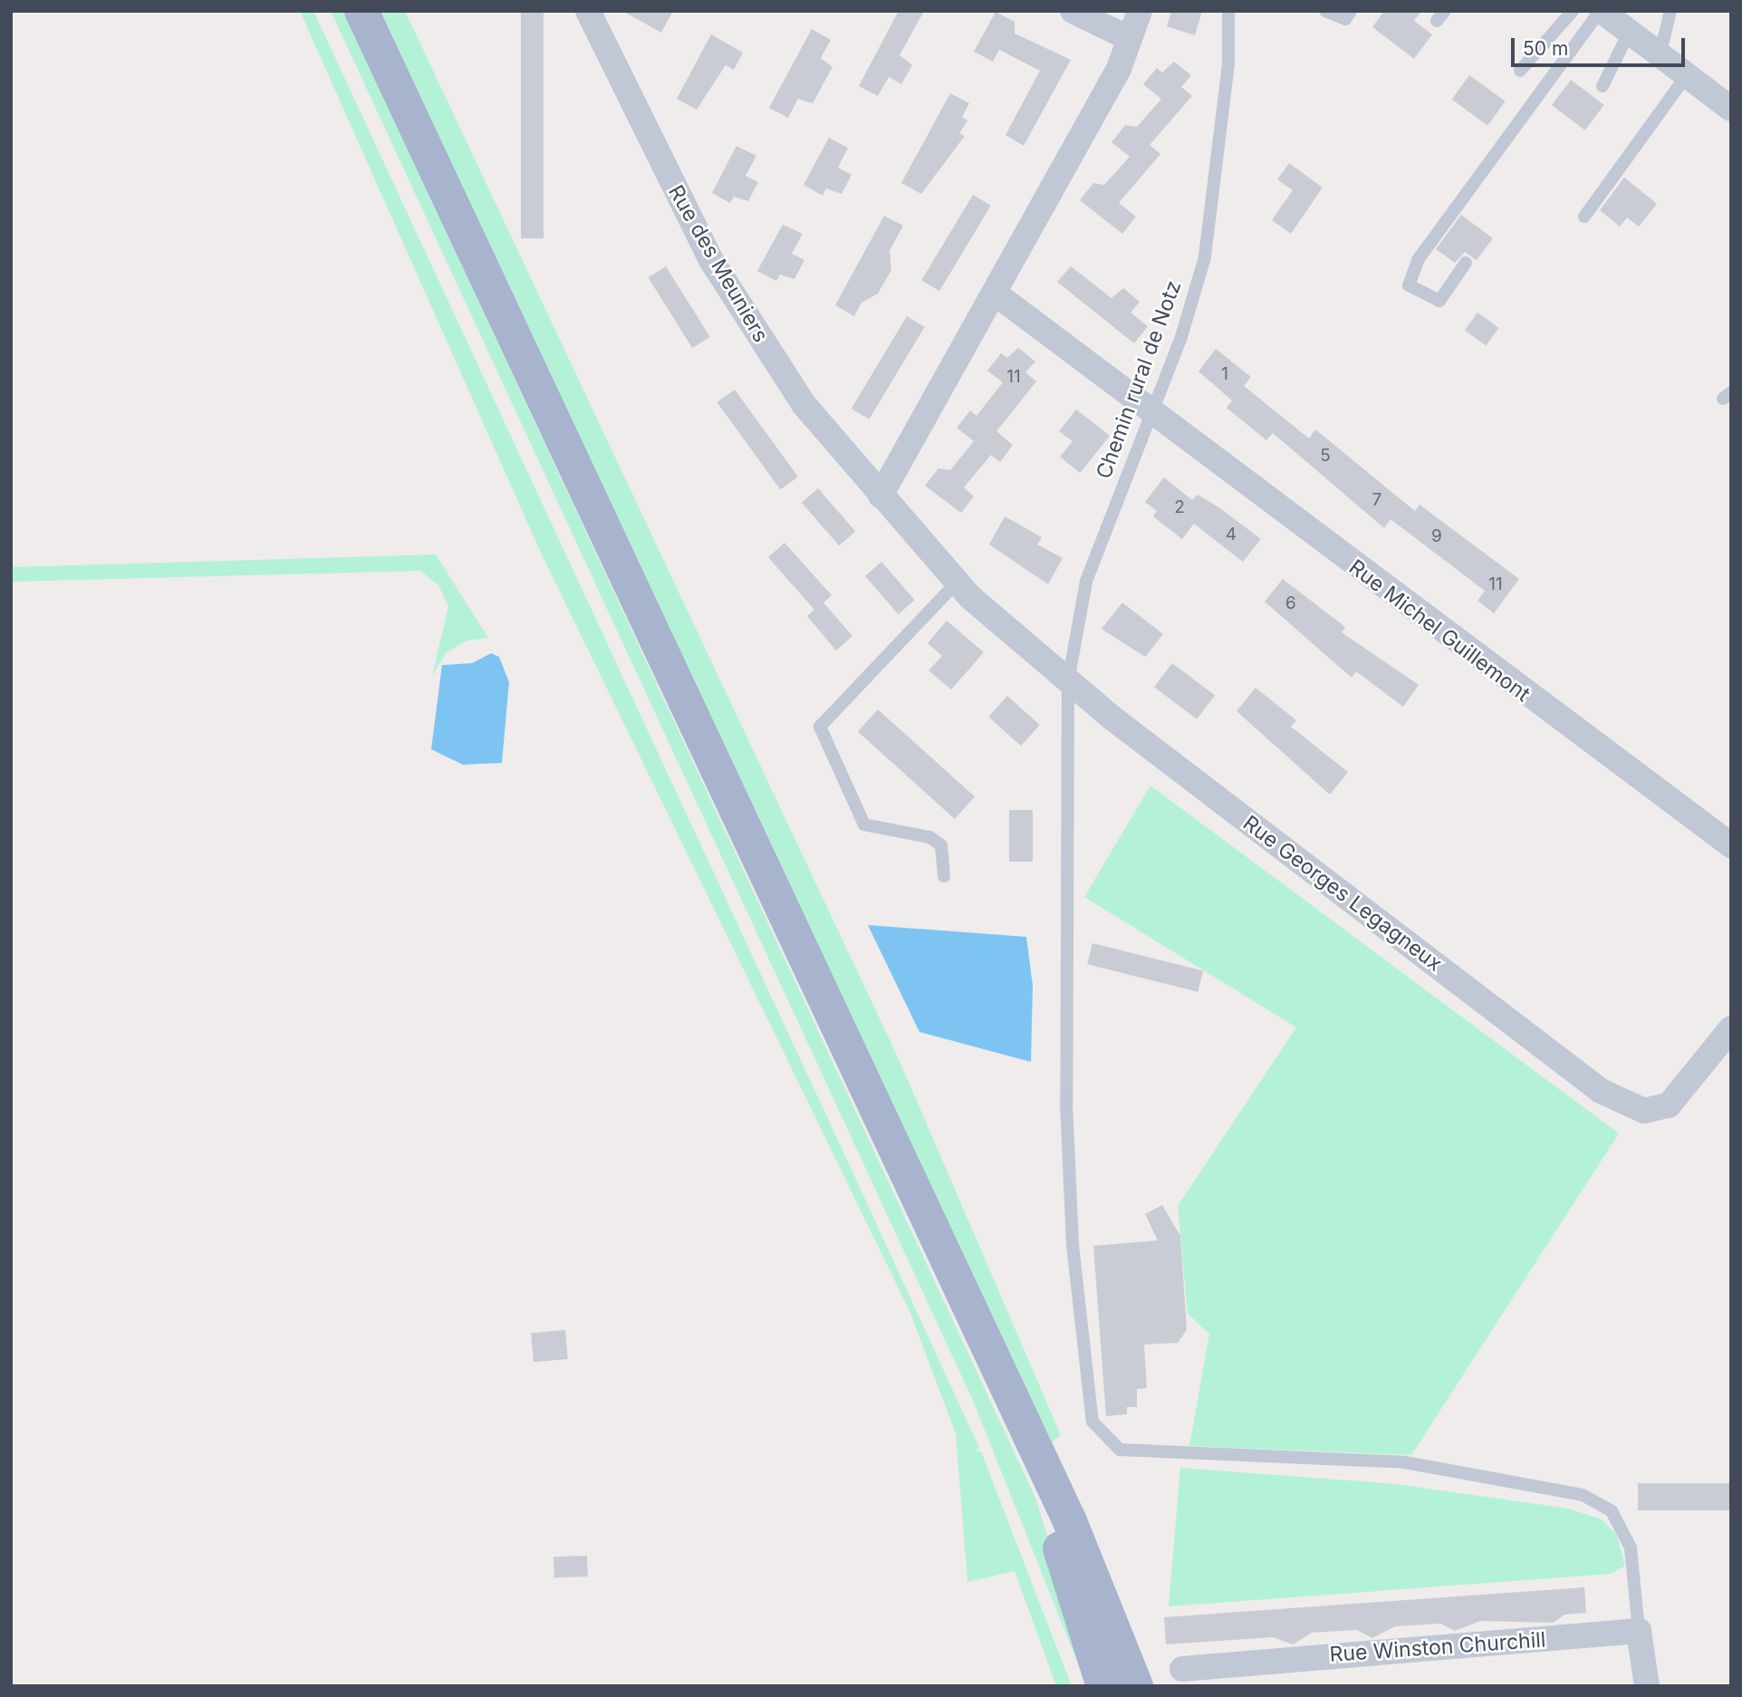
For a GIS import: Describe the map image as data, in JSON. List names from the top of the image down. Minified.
{"streets":{"street":["Rue des Meuniers","Rue Michel Guillemont","Rue Georges Legagneux","Rue Winston Churchill"],"lane":["Chemin rural de Notz"]},"crossings":[["Rue des Meuniers","Rue Georges Legagneux"],["Chemin rural de Notz","Rue Michel Guillemont"],["Chemin rural de Notz","Rue Georges Legagneux"],["Chemin rural de Notz","Rue Winston Churchill"]],"house_numbers":["1","11","5","7","2","4","9","11","6"],"scale_bar":"50 m"}
